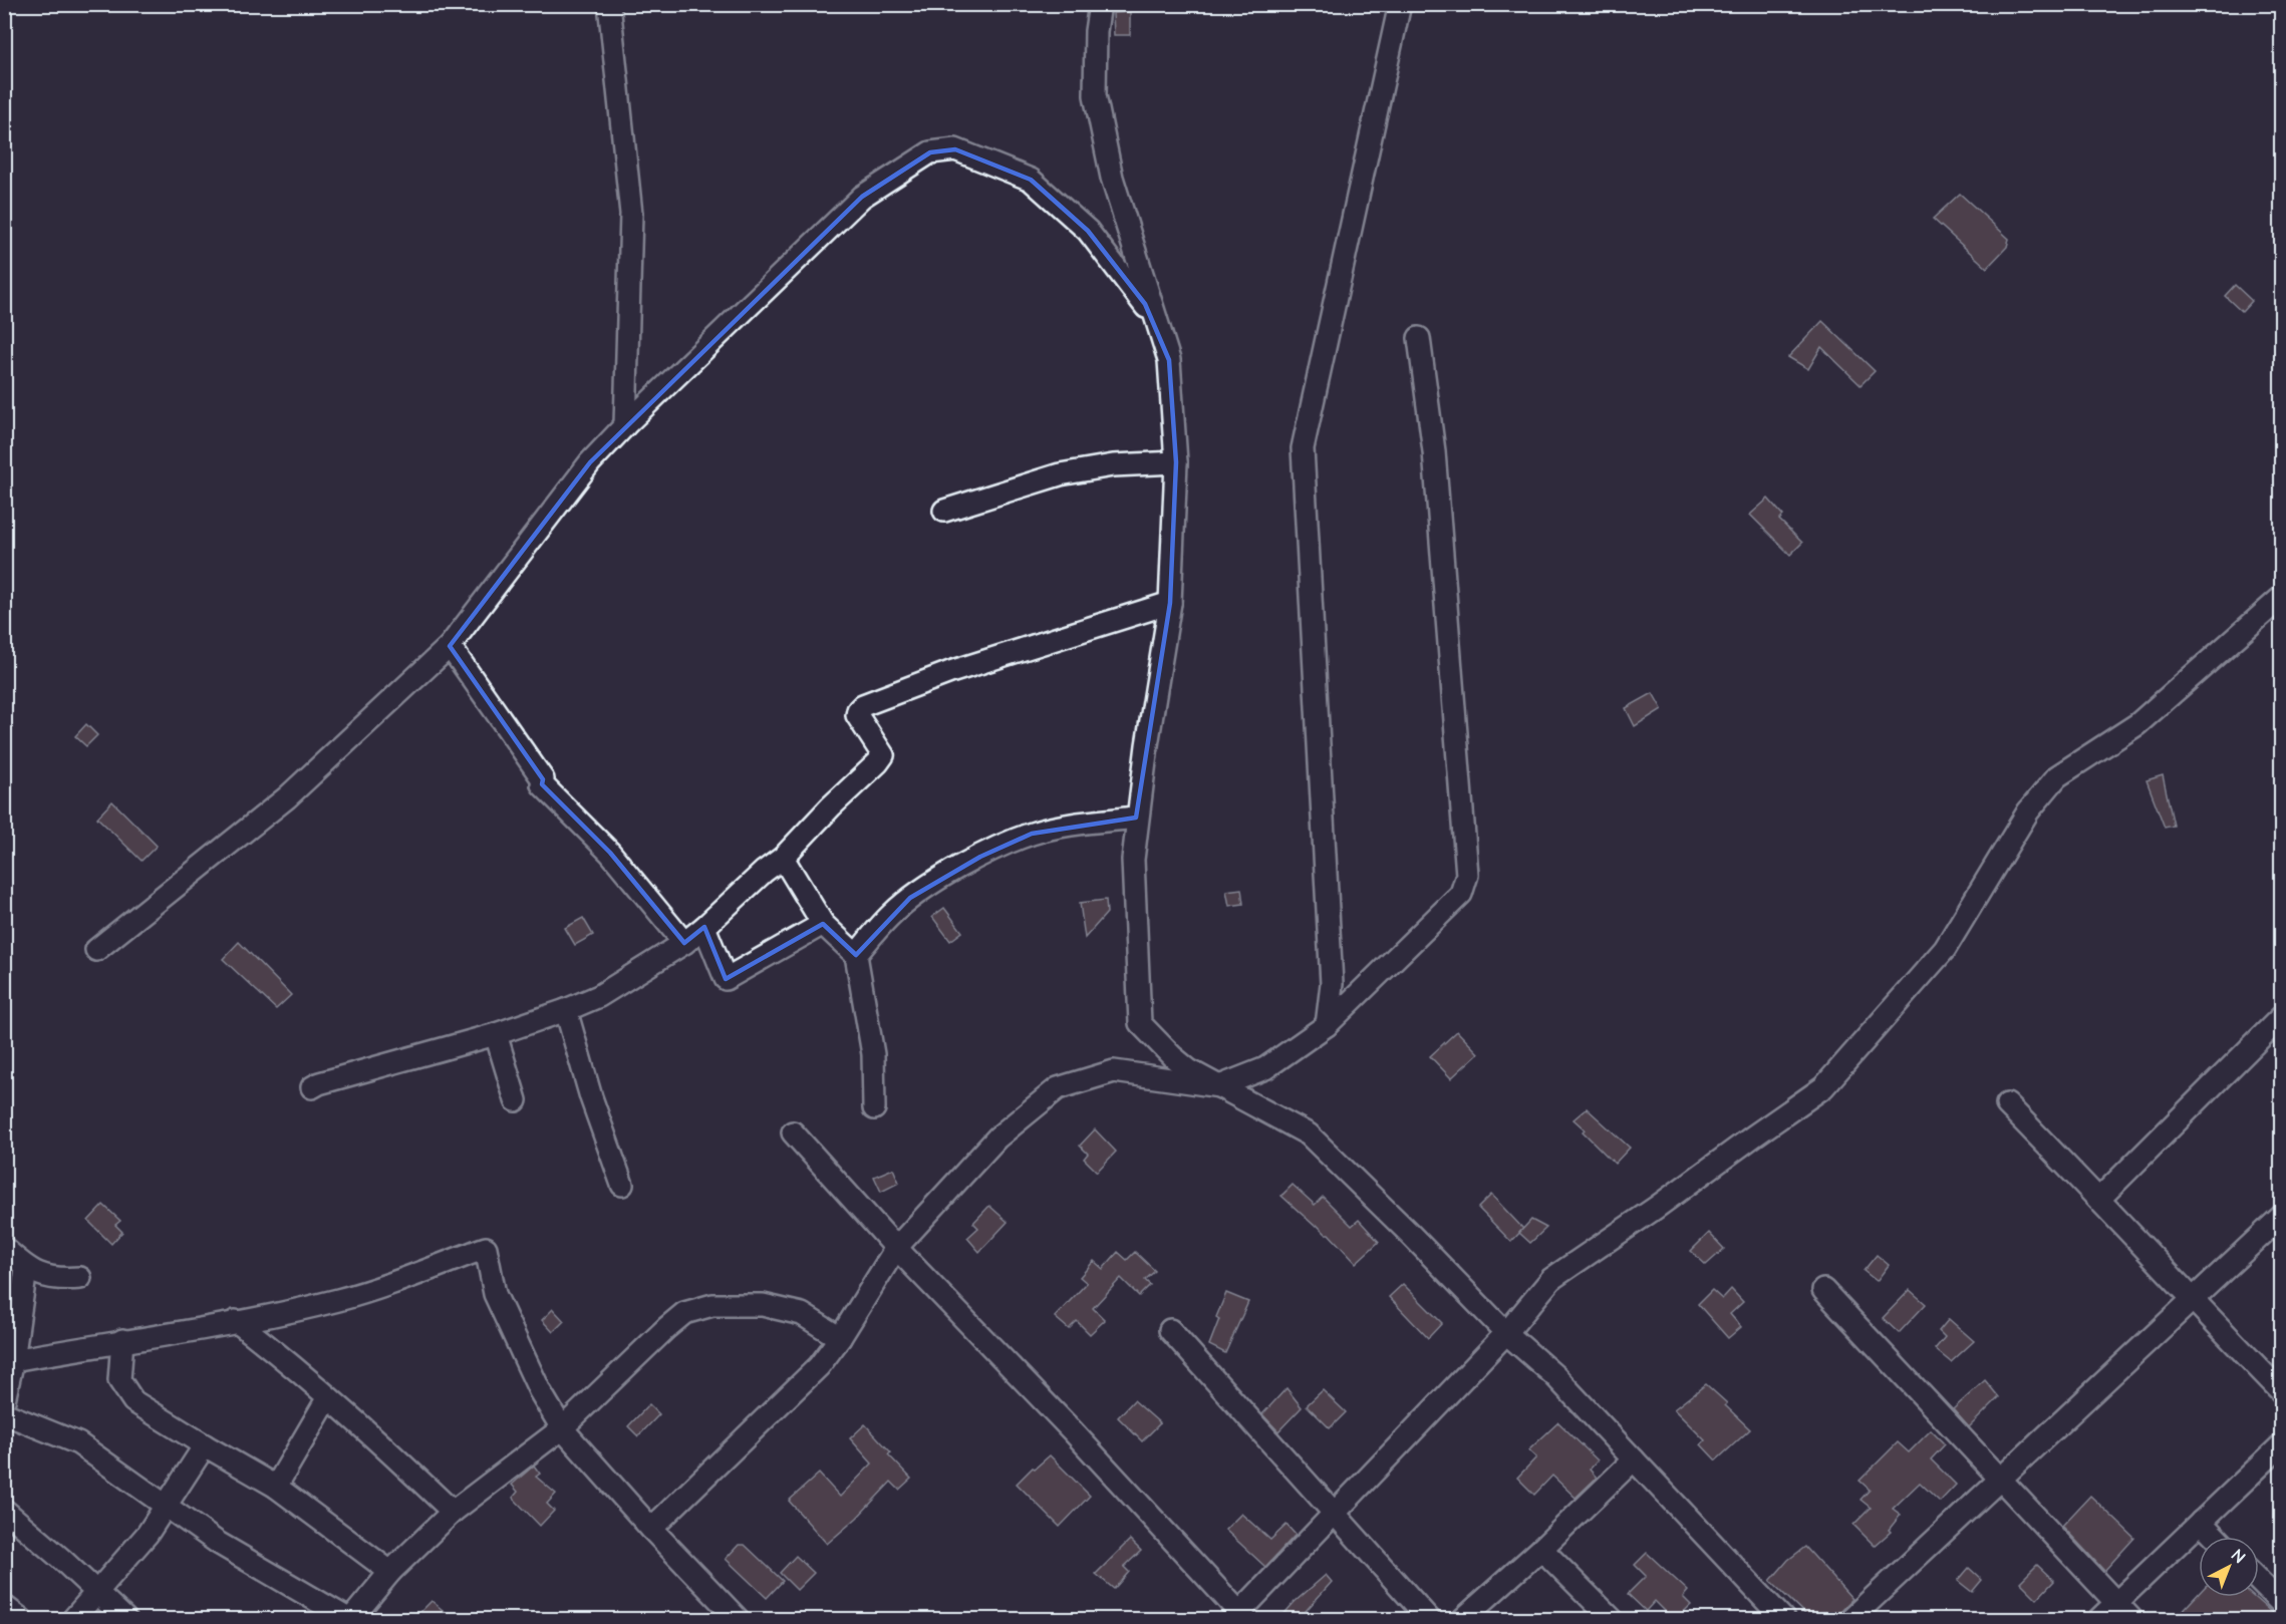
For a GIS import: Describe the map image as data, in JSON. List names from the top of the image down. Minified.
{"north":"top right"}
